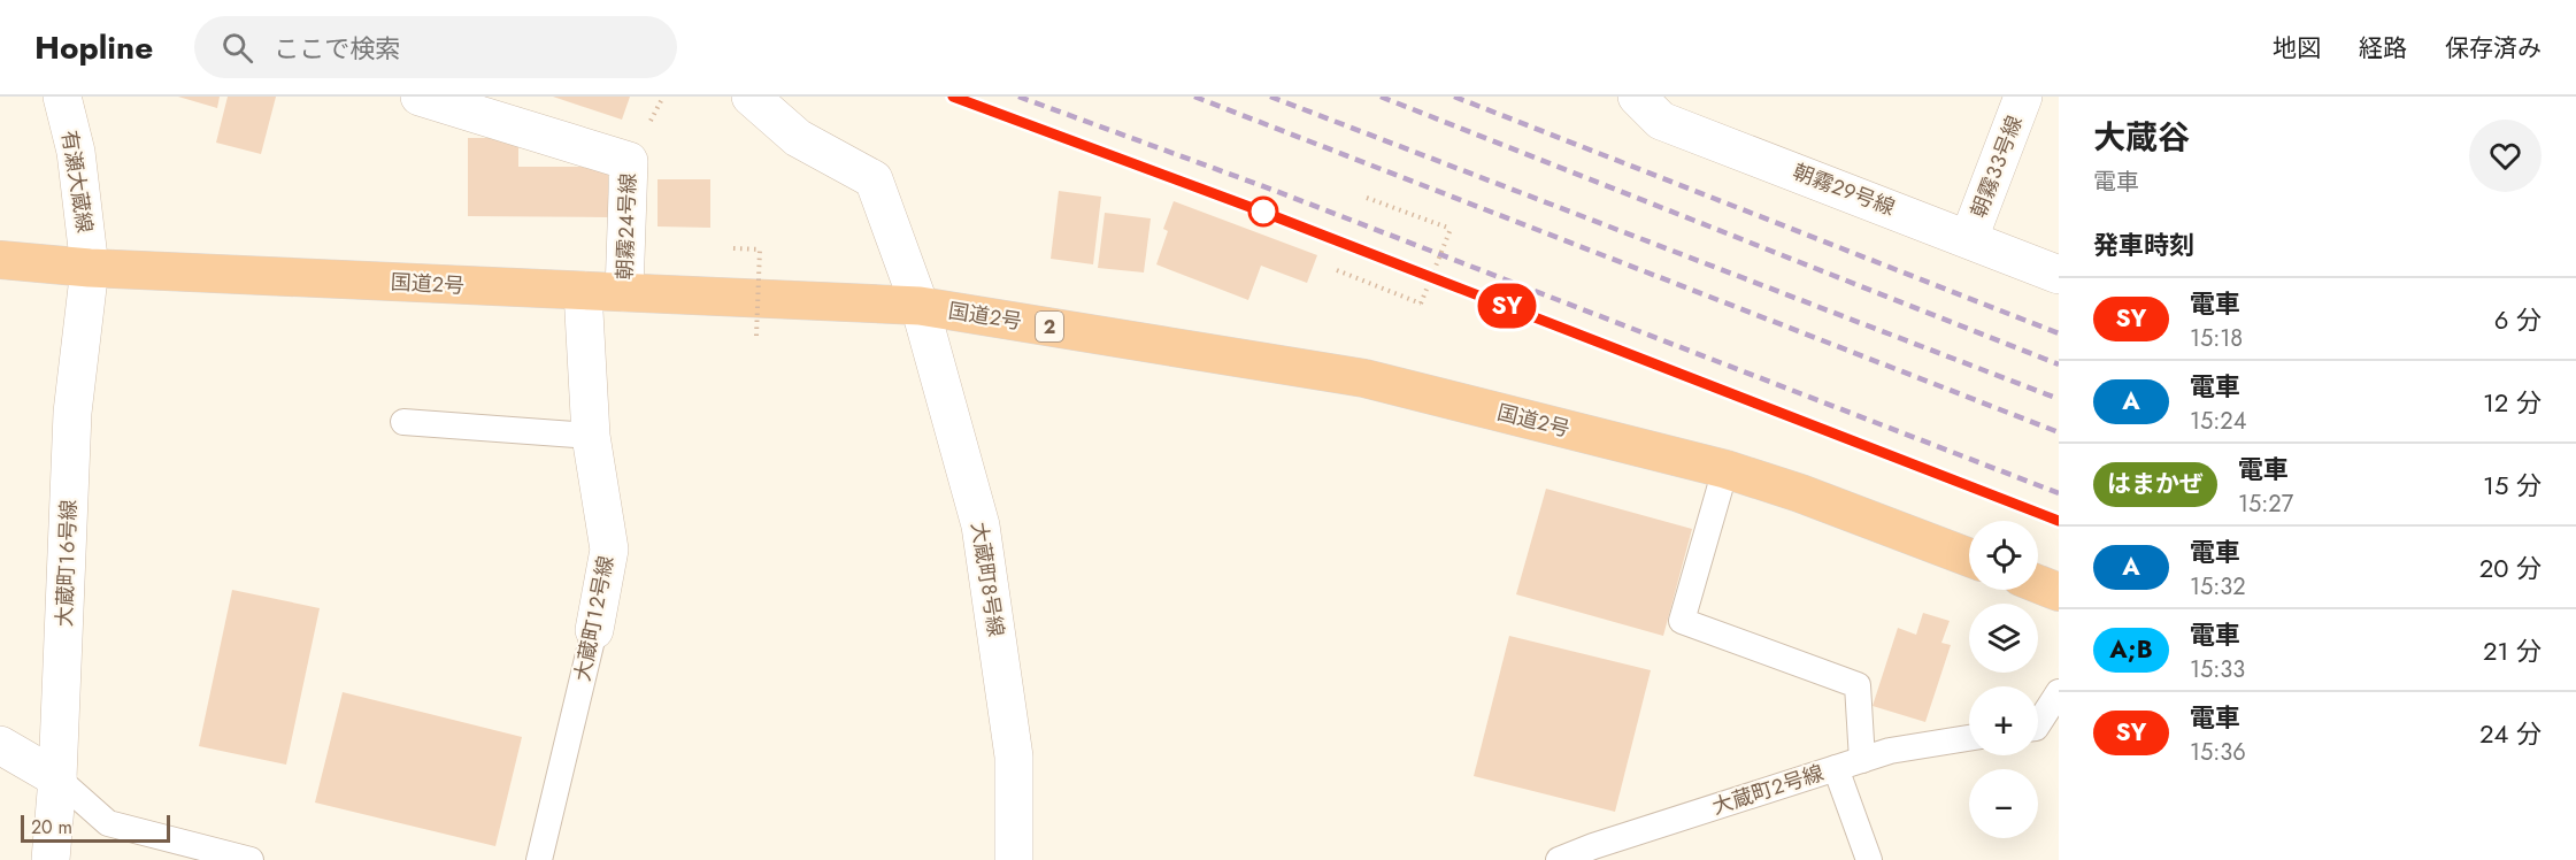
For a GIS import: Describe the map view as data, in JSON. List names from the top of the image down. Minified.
{"streets":{"highway":["国道2号","2"],"street":["朝霧３３号線","有瀬大蔵線","朝霧２９号線","朝霧２４号線","大蔵町１６号線","大蔵町８号線","大蔵町１２号線"],"lane":["大蔵町２号線"]},"crossings":[["朝霧３３号線","朝霧２９号線"],["有瀬大蔵線","国道2号"],["有瀬大蔵線","大蔵町１６号線"],["朝霧２４号線","国道2号"],["国道2号","大蔵町１６号線"],["国道2号","大蔵町８号線"],["国道2号","大蔵町１２号線"]],"scale_bar":"20 m","page":{"header":"Hopline","search":"ここで検索","nav":["地図","経路","保存済み"],"on_map":"SY","heading":[["大蔵谷","電車"],"発車時刻"],"list":[{"mark":"SY","name":"電車","note":"15:18","value":"6 分"},{"mark":"A","name":"電車","note":"15:24","value":"12 分"},{"mark":"はまかぜ","name":"電車","note":"15:27","value":"15 分"},{"mark":"A","name":"電車","note":"15:32","value":"20 分"},{"mark":"A;B","name":"電車","note":"15:33","value":"21 分"},{"mark":"SY","name":"電車","note":"15:36","value":"24 分"}],"map_buttons":["+","−"],"scale":"20 m"}}
